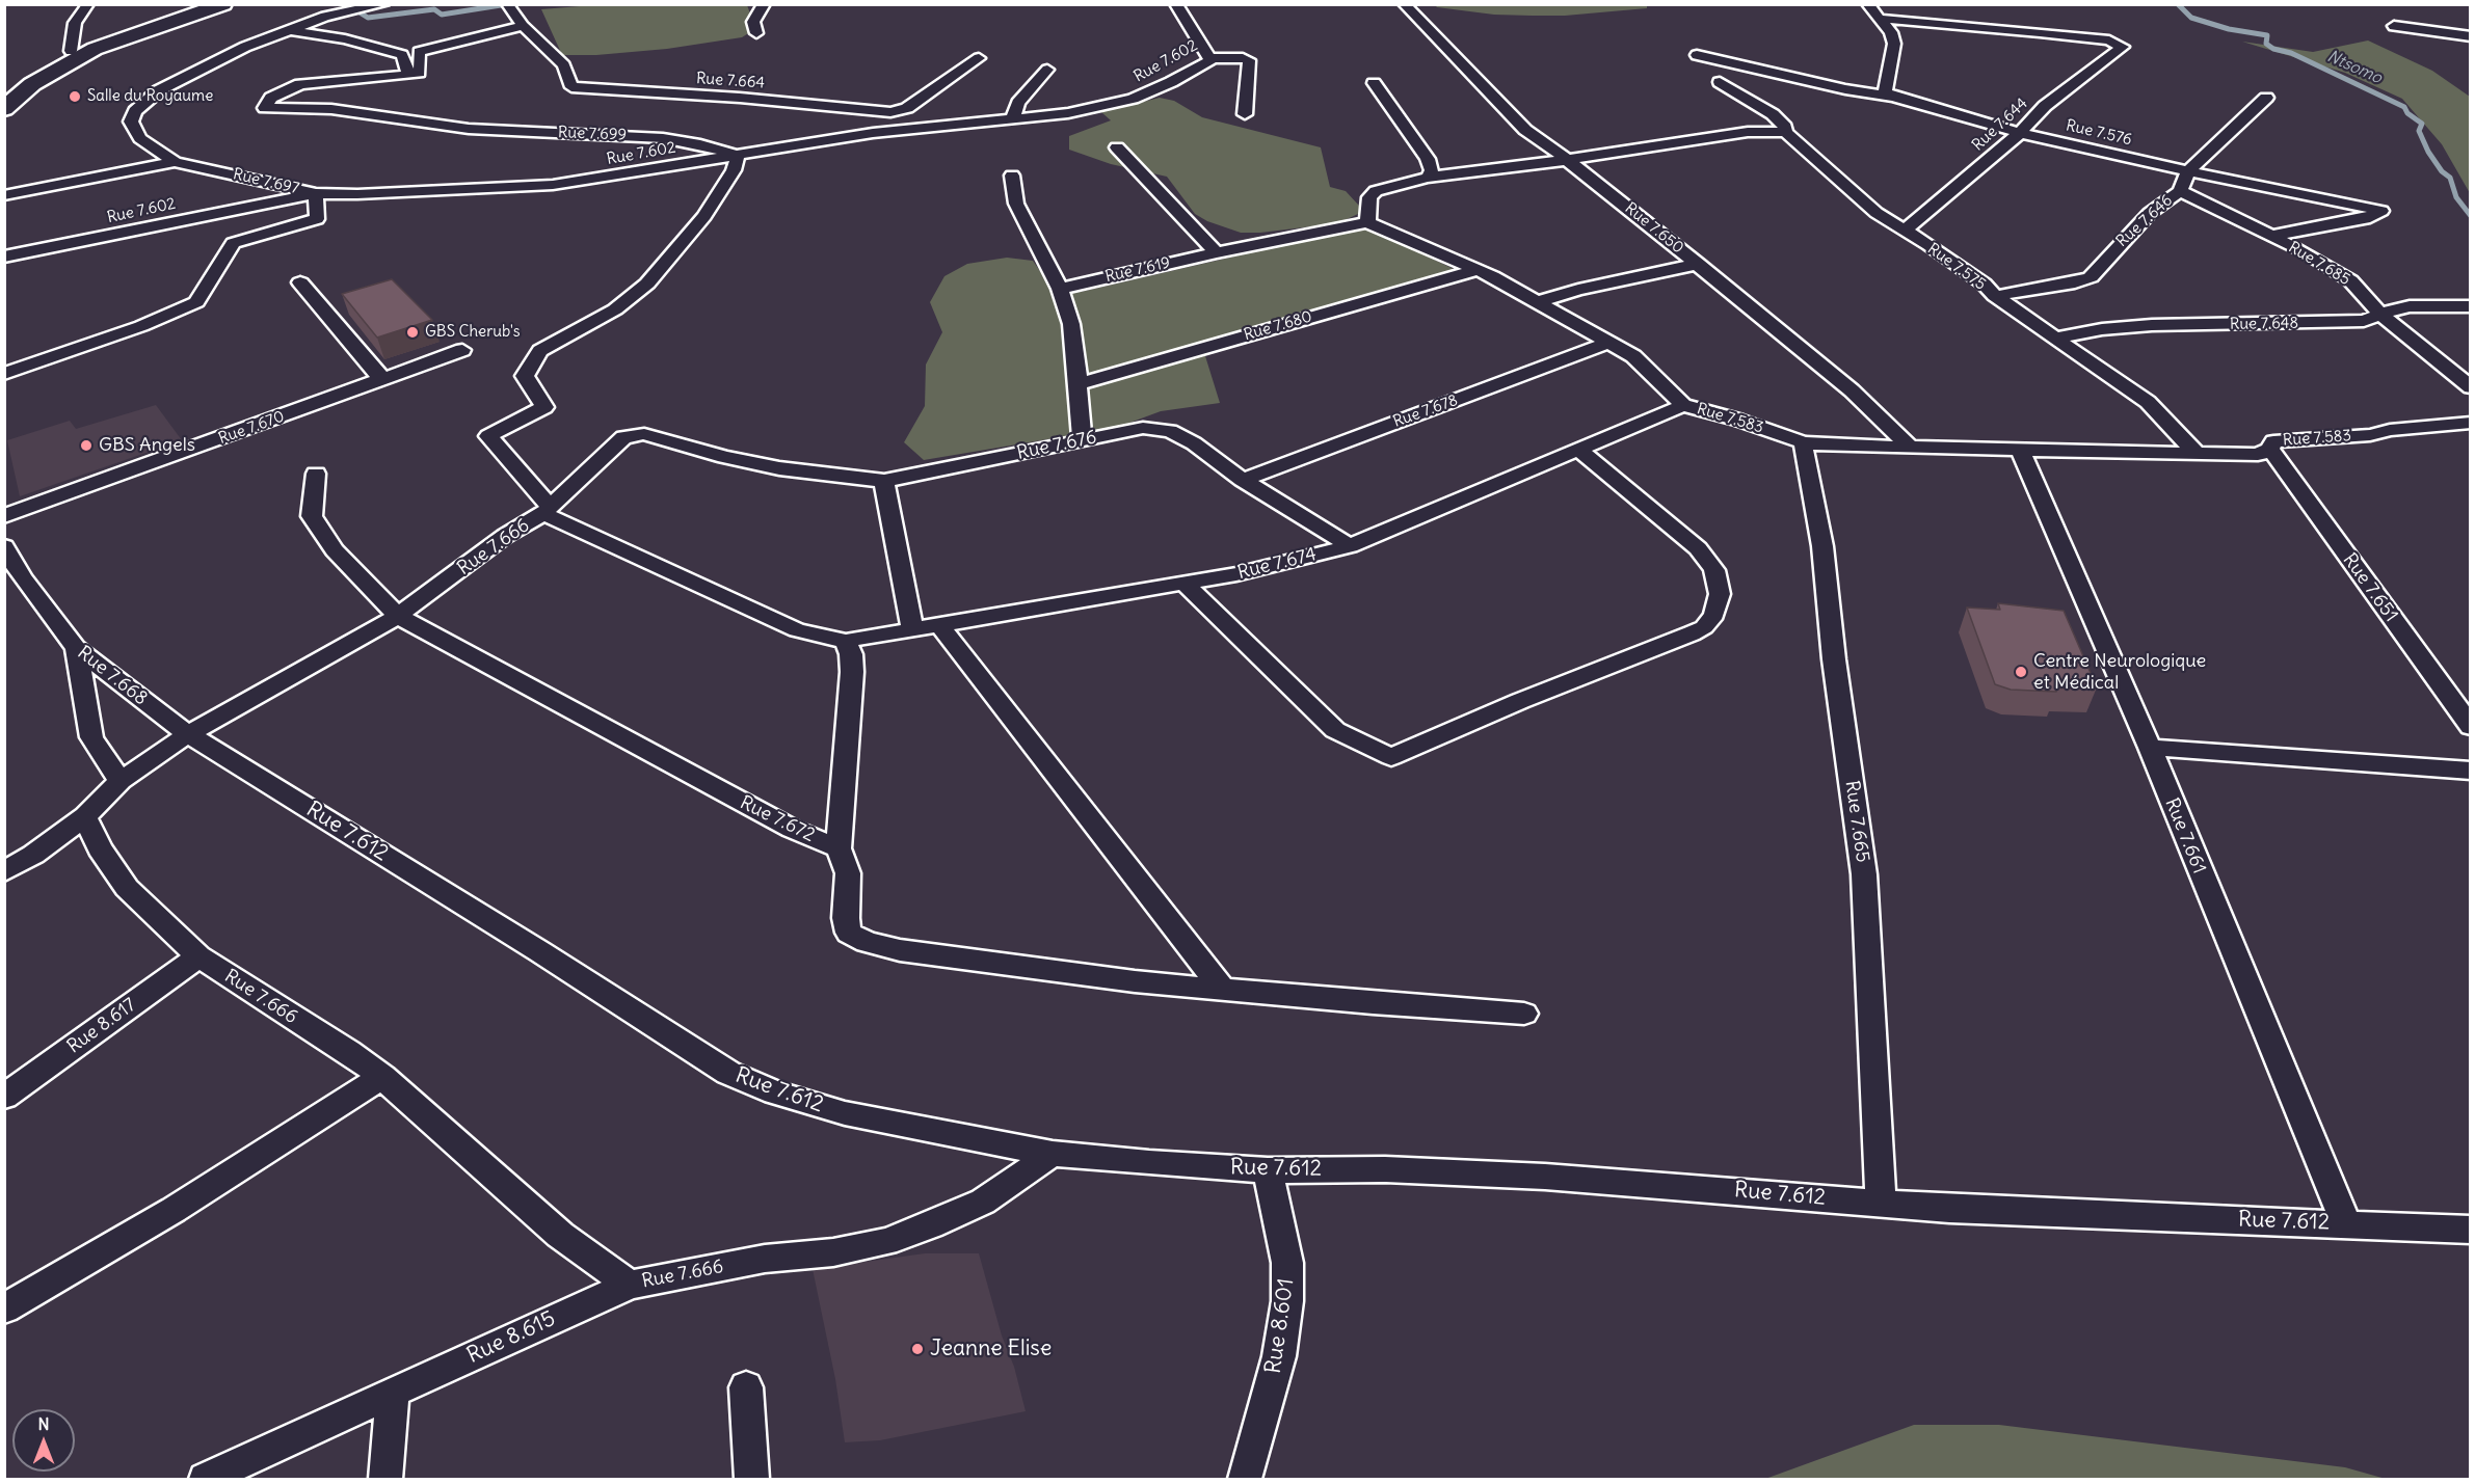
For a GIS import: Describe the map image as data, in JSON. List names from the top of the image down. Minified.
{"streets":{"street":["Rue 7.602","Rue 7.664","Rue 7.644","Rue 7.576","Rue 7.699","Rue 7.697","Rue 7.646","Rue 7.650","Rue 7.685","Rue 7.575","Rue 7.619","Rue 7.648","Rue 7.680","Rue 7.678","Rue 7.583","Rue 7.670","Rue 7.676","Rue 7.666","Rue 7.674","Rue 7.651","Rue 7.668","Rue 7.672","Rue 7.665","Rue 7.612","Rue 7.661","Rue 8.617","Rue 8.601","Rue 8.615"]},"crossings":[["Rue 7.602","Rue 7.699"],["Rue 7.602","Rue 7.697"],["Rue 7.644","Rue 7.576"],["Rue 7.644","Rue 7.575"],["Rue 7.576","Rue 7.646"],["Rue 7.576","Rue 7.685"],["Rue 7.699","Rue 7.697"],["Rue 7.646","Rue 7.685"],["Rue 7.646","Rue 7.575"],["Rue 7.650","Rue 7.583"],["Rue 7.685","Rue 7.648"],["Rue 7.575","Rue 7.648"],["Rue 7.575","Rue 7.583"],["Rue 7.619","Rue 7.583"],["Rue 7.680","Rue 7.583"],["Rue 7.678","Rue 7.583"],["Rue 7.678","Rue 7.676"],["Rue 7.583","Rue 7.674"],["Rue 7.583","Rue 7.651"],["Rue 7.583","Rue 7.665"],["Rue 7.583","Rue 7.661"],["Rue 7.676","Rue 7.666"],["Rue 7.676","Rue 7.674"],["Rue 7.666","Rue 7.668"],["Rue 7.666","Rue 7.672"],["Rue 7.666","Rue 7.612"],["Rue 7.666","Rue 8.617"],["Rue 7.666","Rue 8.615"],["Rue 7.674","Rue 7.672"],["Rue 7.668","Rue 7.612"],["Rue 7.665","Rue 7.612"],["Rue 7.612","Rue 7.661"],["Rue 7.612","Rue 8.601"]],"water":["Ntsomo"],"places":["Salle du Royaume","GBS Cherub's","GBS Angels","Centre Neurologique et Médical","Jeanne Elise"],"north":"top"}
